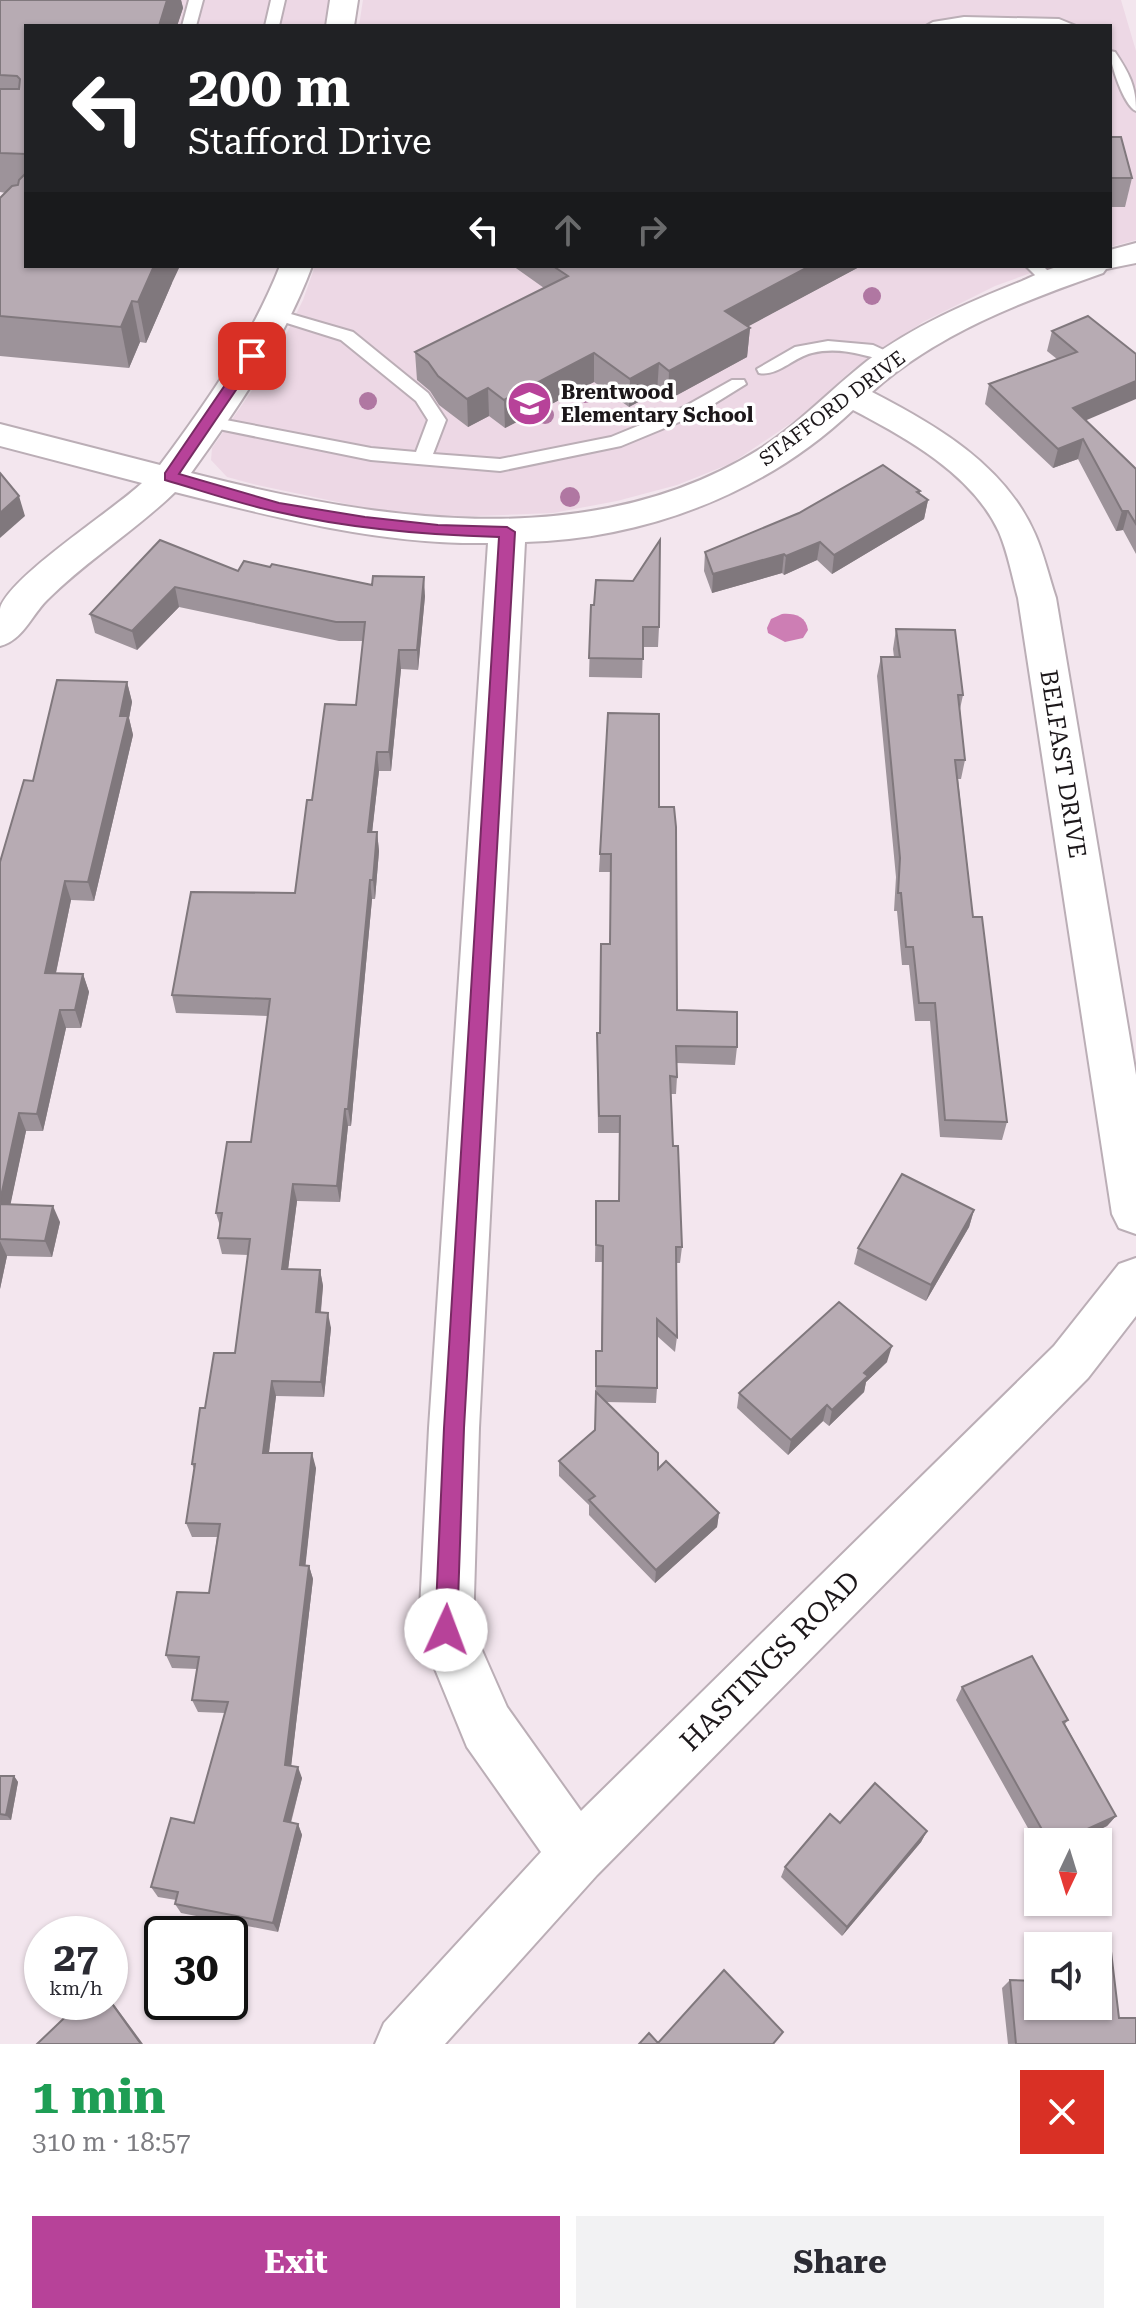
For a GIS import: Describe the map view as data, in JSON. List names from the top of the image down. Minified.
{"streets":{"street":["STAFFORD DRIVE","BELFAST DRIVE","HASTINGS ROAD"]},"crossings":[["STAFFORD DRIVE","BELFAST DRIVE"]],"places":{"school or university":["Brentwood Elementary School"]},"north":"bottom","page":{"turn":["200 m","Stafford Drive"],"speed":"27 km/h","limit":"30","heading":["1 min","310 m · 18:57"],"buttons":["Exit","Share"]}}
